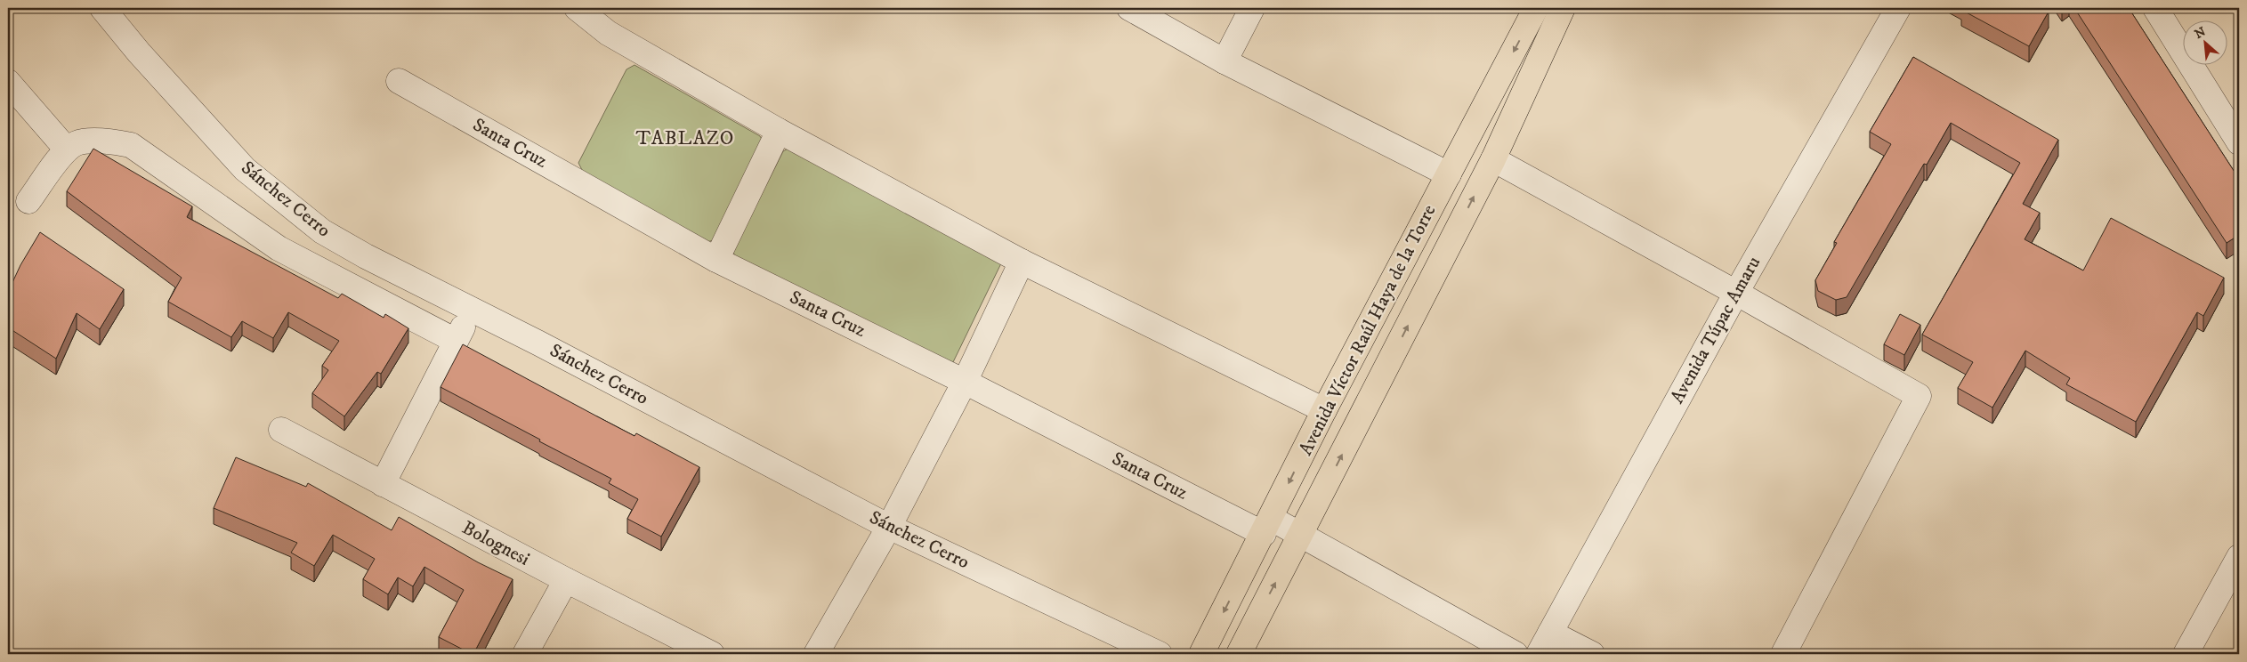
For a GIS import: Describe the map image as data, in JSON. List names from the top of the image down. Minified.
{"streets":{"main road":["Avenida Víctor Raúl Haya de la Torre"],"street":["Santa Cruz","Sánchez Cerro","Avenida Túpac Amaru","Bolognesi"]},"crossings":[["Santa Cruz","Avenida Víctor Raúl Haya de la Torre"]],"districts":["TABLAZO"],"north":"top left"}
